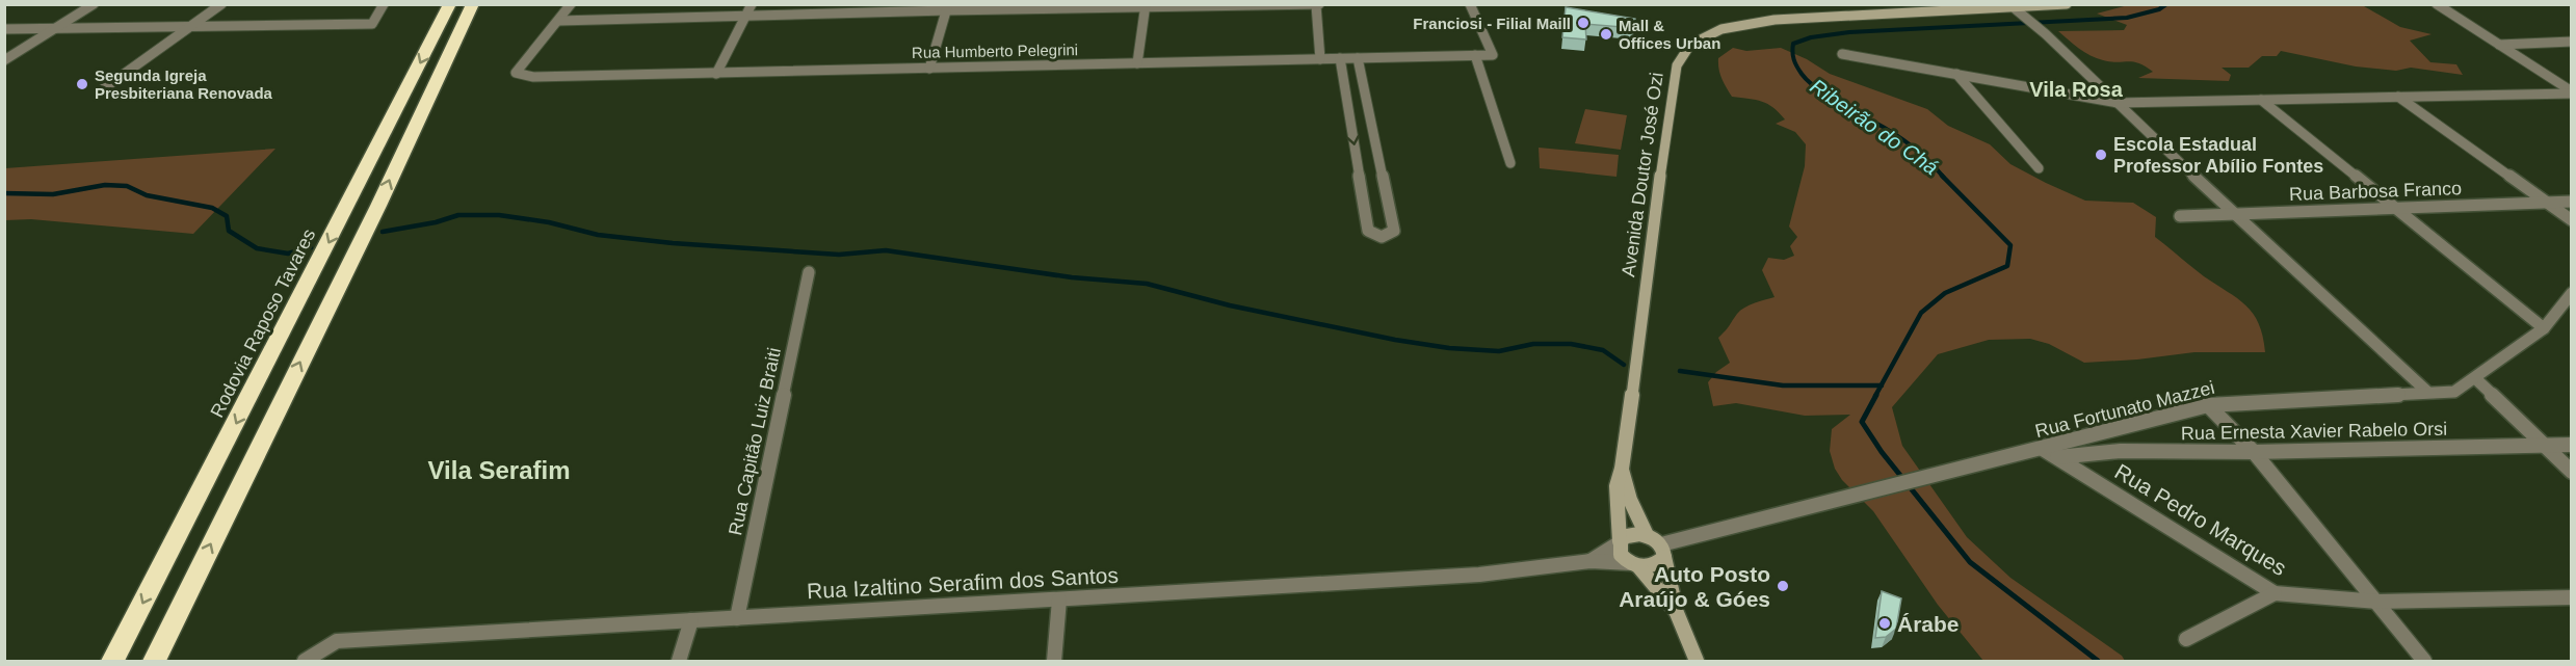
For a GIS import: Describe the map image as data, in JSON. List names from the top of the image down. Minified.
{"streets":{"highway":["Rodovia Raposo Tavares"],"main road":["Avenida Doutor José Ozi"],"street":["Rua Humberto Pelegrini","Rua Barbosa Franco","Rua Fortunato Mazzei","Rua Ernesta Xavier Rabelo Orsi","Rua Capitão Luiz Braiti","Rua Pedro Marques","Rua Izaltino Serafim dos Santos"]},"crossings":[["Avenida Doutor José Ozi","Rua Fortunato Mazzei"],["Avenida Doutor José Ozi","Rua Izaltino Serafim dos Santos"],["Rua Fortunato Mazzei","Rua Pedro Marques"],["Rua Fortunato Mazzei","Rua Izaltino Serafim dos Santos"],["Rua Ernesta Xavier Rabelo Orsi","Rua Pedro Marques"],["Rua Capitão Luiz Braiti","Rua Izaltino Serafim dos Santos"]],"districts":["Vila Rosa","Vila Serafim"],"water":["Ribeirão do Chá"],"places":["Franciosi - Filial Maill","Mall & Offices Urban","Segunda Igreja Presbiteriana Renovada","Escola Estadual Professor Abílio Fontes","Auto Posto Araújo & Góes","Árabe"]}
